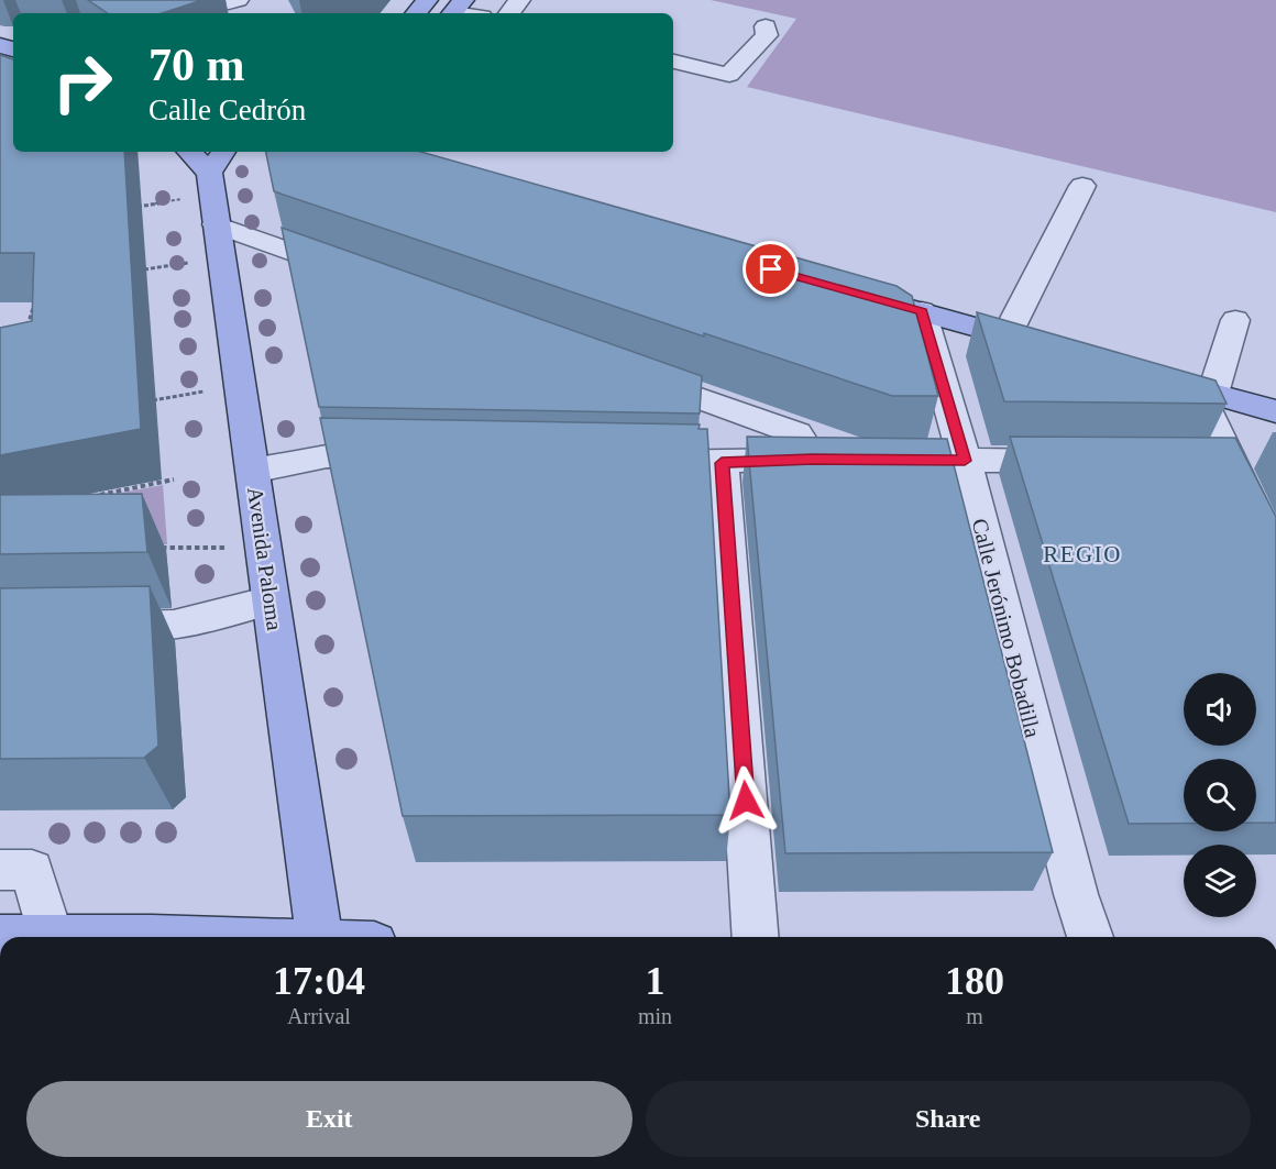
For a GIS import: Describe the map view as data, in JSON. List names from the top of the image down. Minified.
{"streets":{"main road":["Avenida Paloma"],"street":["Calle Jerónimo Bobadilla"]},"districts":["REGIO"],"page":{"turn":["70 m","Calle Cedrón"],"eta":["17:04","Arrival","1","min","180","m"],"buttons":["Exit","Share"]}}
